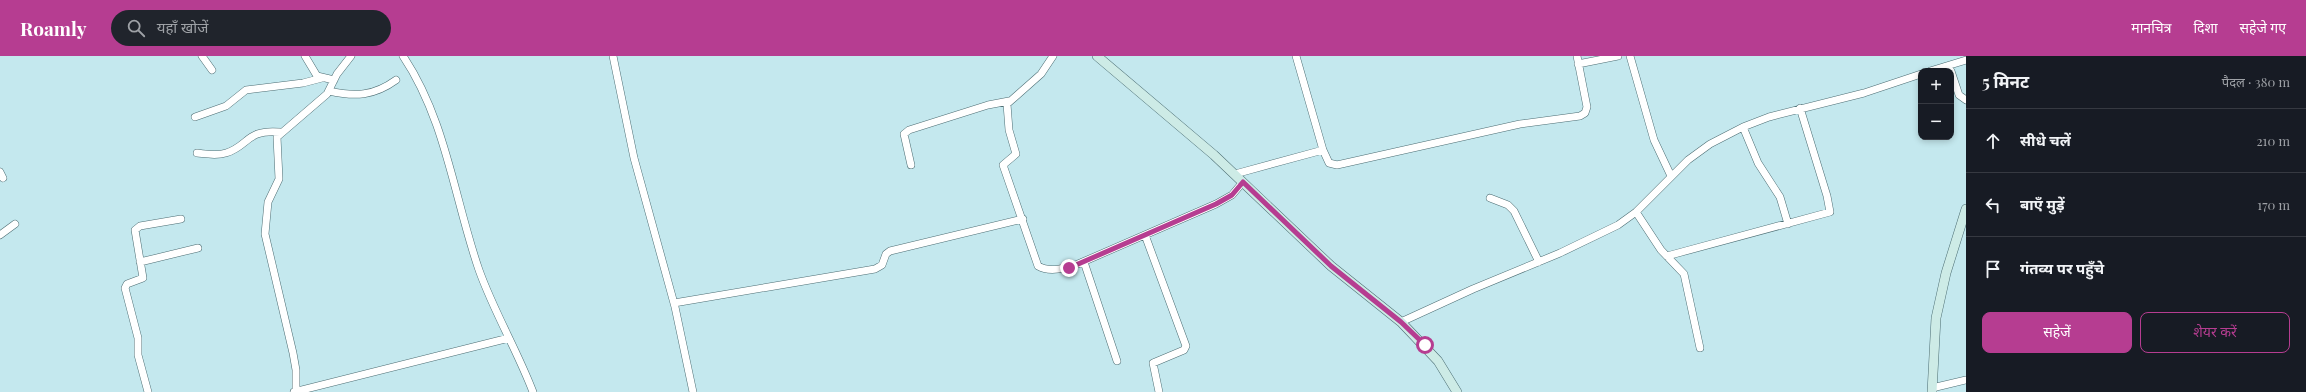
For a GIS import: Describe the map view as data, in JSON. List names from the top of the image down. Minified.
{"page":{"header":"Roamly","search":"यहाँ खोजें","nav":["मानचित्र","दिशा","सहेजे गए"],"heading":["5 मिनट","पैदल · 380 m"],"map_buttons":["+","−"],"list":[["सीधे चलें","210 m"],["बाएँ मुड़ें","170 m"],"गंतव्य पर पहुँचे"],"buttons":["सहेजें","शेयर करें"]}}
